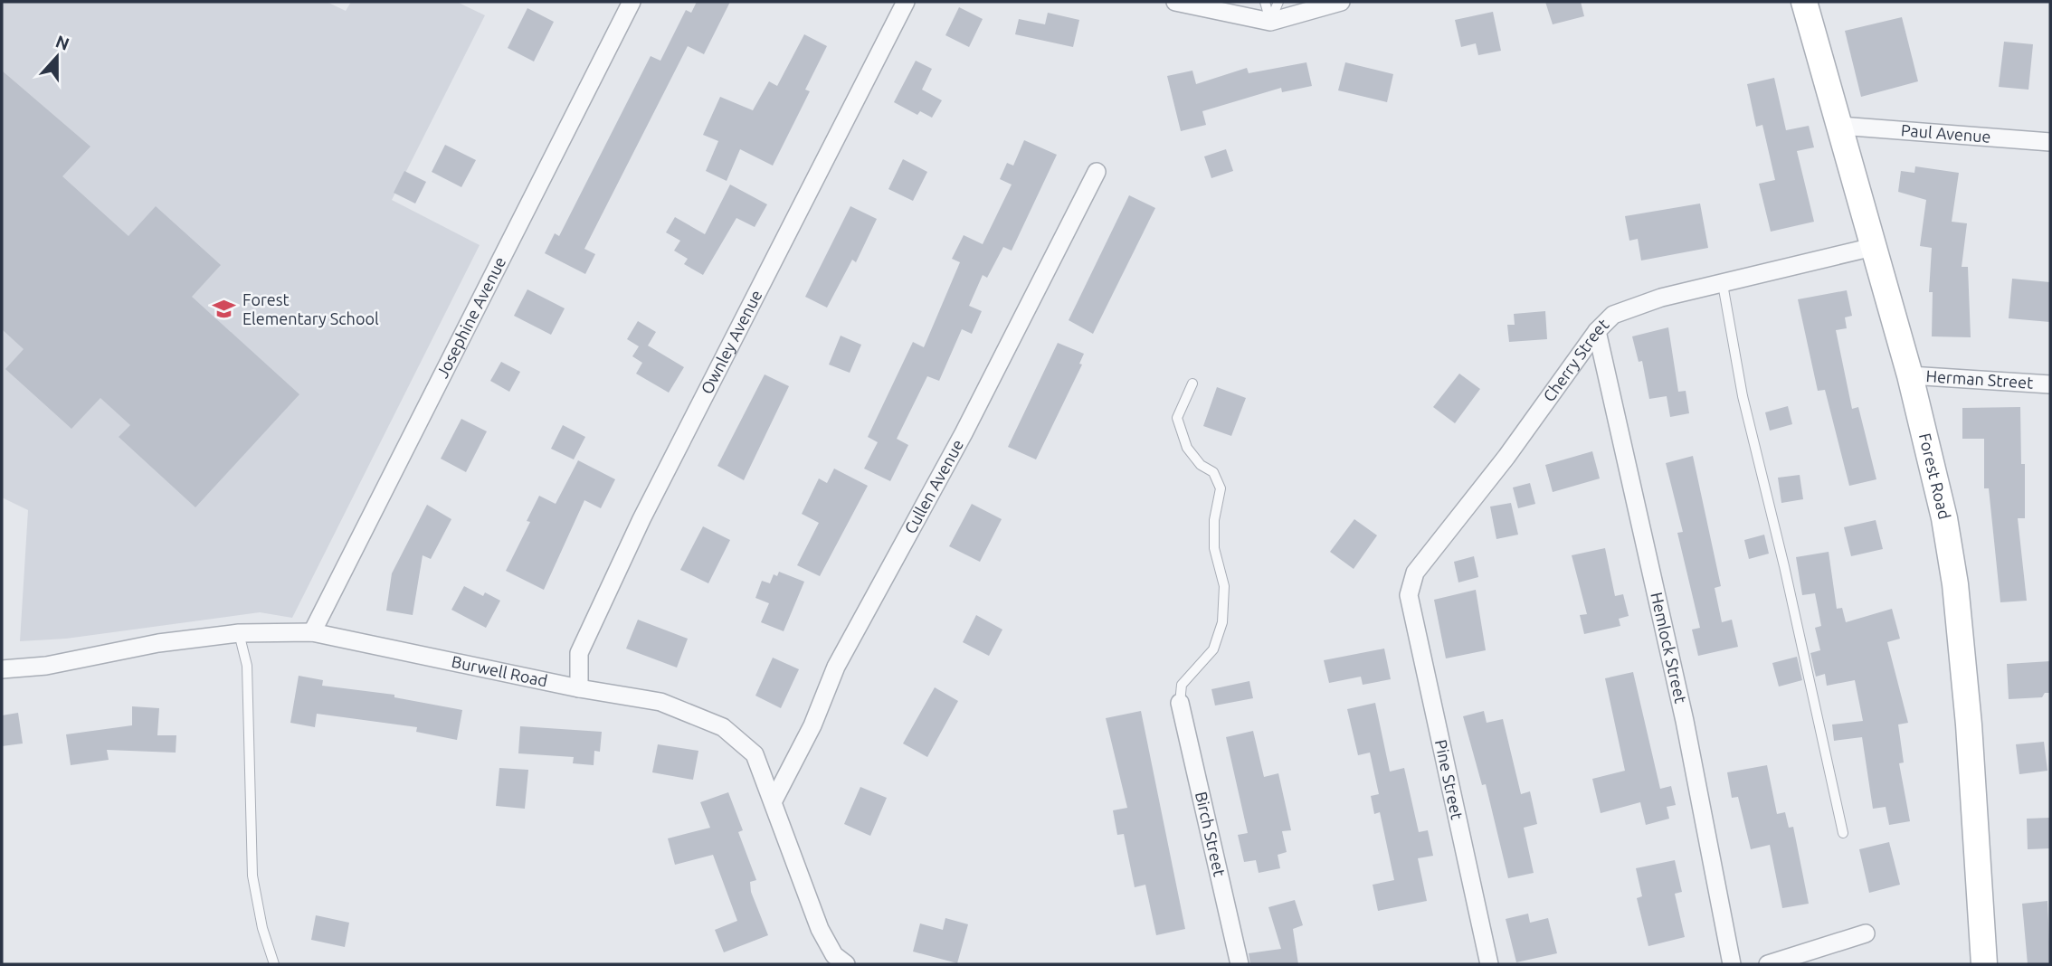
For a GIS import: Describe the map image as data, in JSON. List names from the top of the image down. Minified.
{"streets":{"main road":["Forest Road"],"street":["Paul Avenue","Josephine Avenue","Ownley Avenue","Cherry Street","Herman Street","Cullen Avenue","Hemlock Street","Burwell Road","Pine Street","Birch Street"]},"crossings":[["Paul Avenue","Forest Road"],["Josephine Avenue","Burwell Road"],["Ownley Avenue","Burwell Road"],["Cherry Street","Forest Road"],["Cherry Street","Hemlock Street"],["Cherry Street","Pine Street"],["Herman Street","Forest Road"],["Cullen Avenue","Burwell Road"]],"places":{"school or university":["Forest Elementary School"]},"north":"top"}
